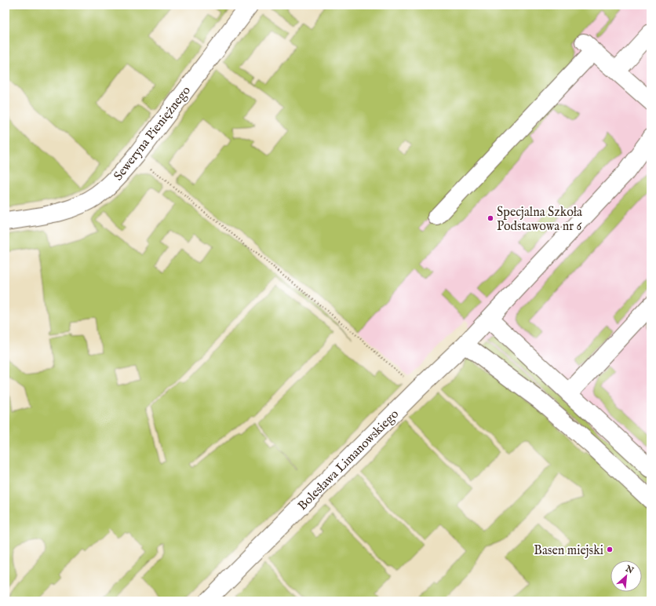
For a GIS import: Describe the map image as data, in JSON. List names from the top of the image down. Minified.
{"streets":{"street":["Seweryna Pieniężnego","Bolesława Limanowskiego"]},"places":["Specjalna Szkoła Podstawowa nr 6","Basen miejski"],"north":"top right"}
